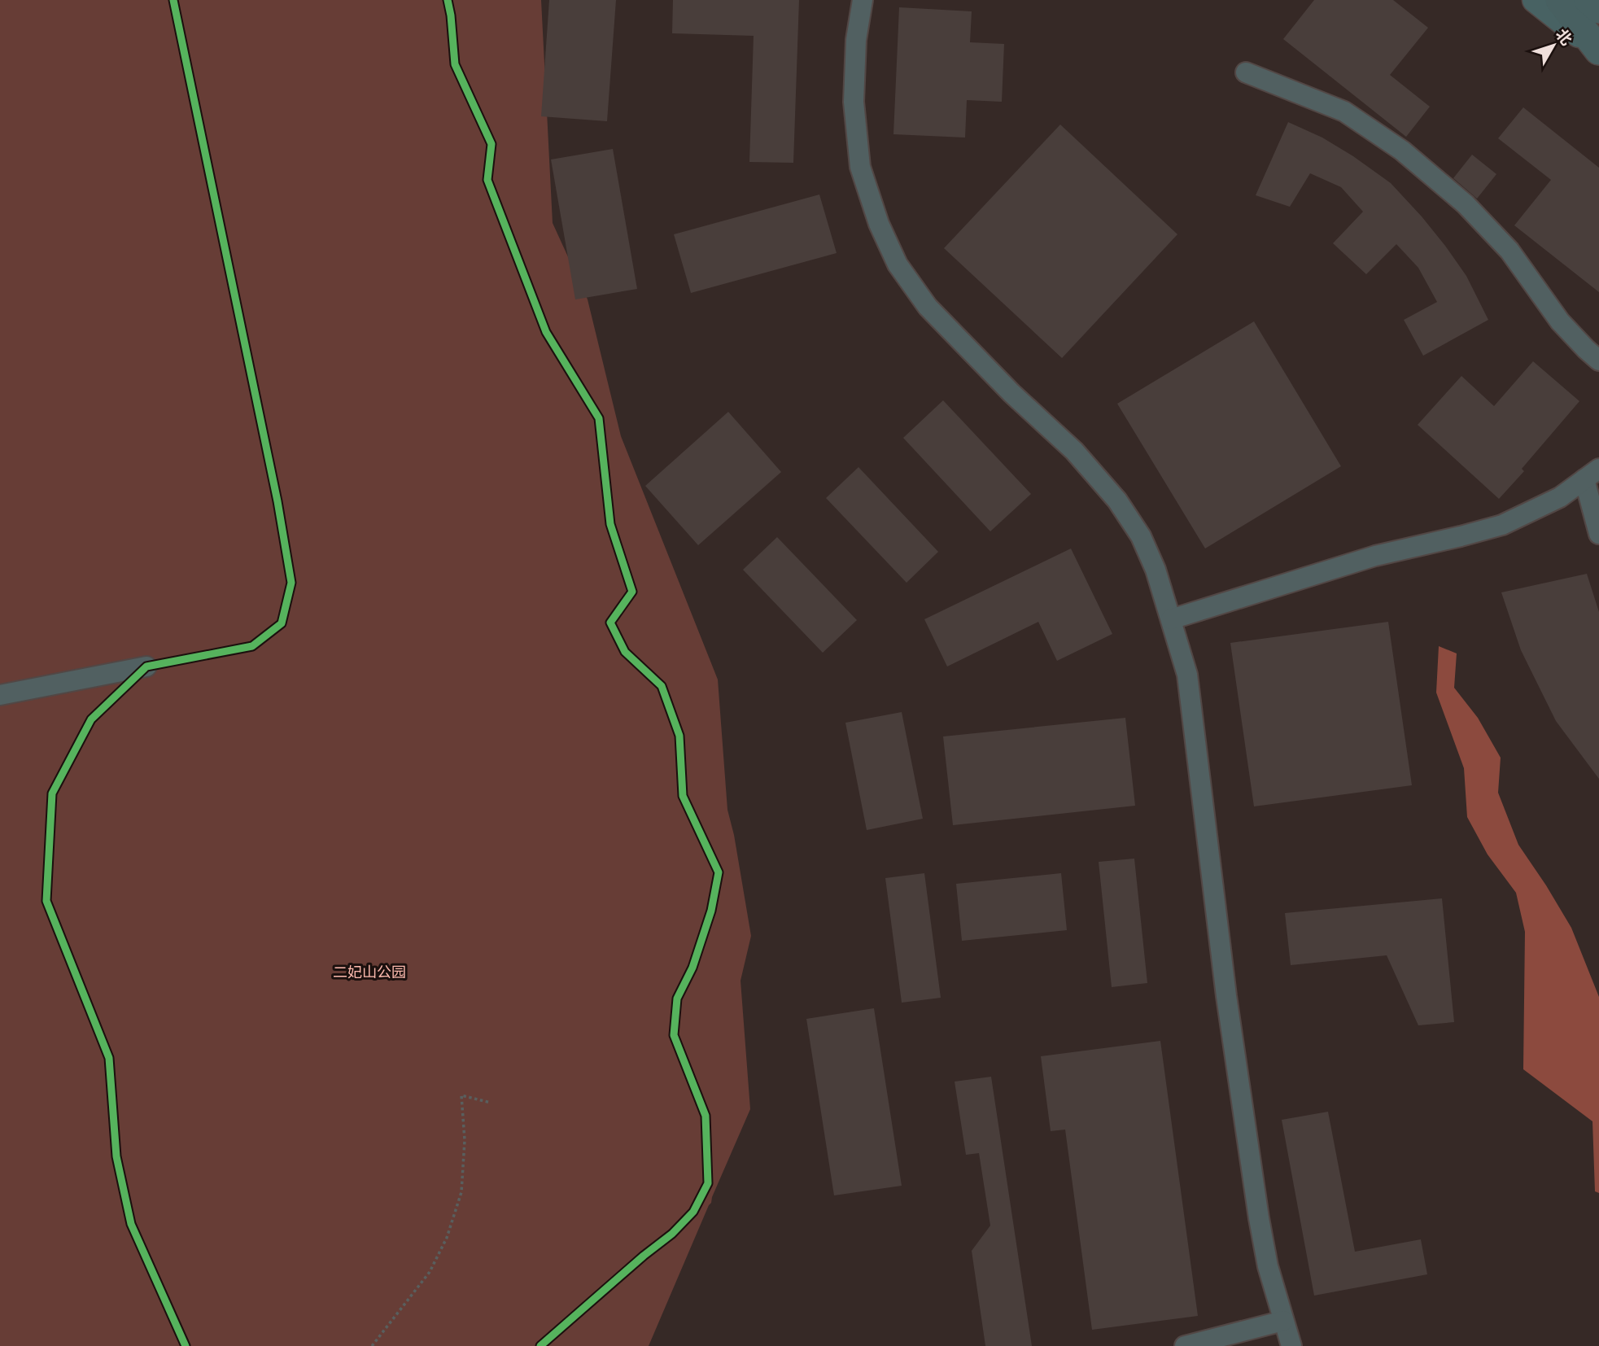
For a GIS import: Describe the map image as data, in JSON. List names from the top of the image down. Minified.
{"parks":["二妃山公园"],"north":"top right"}
